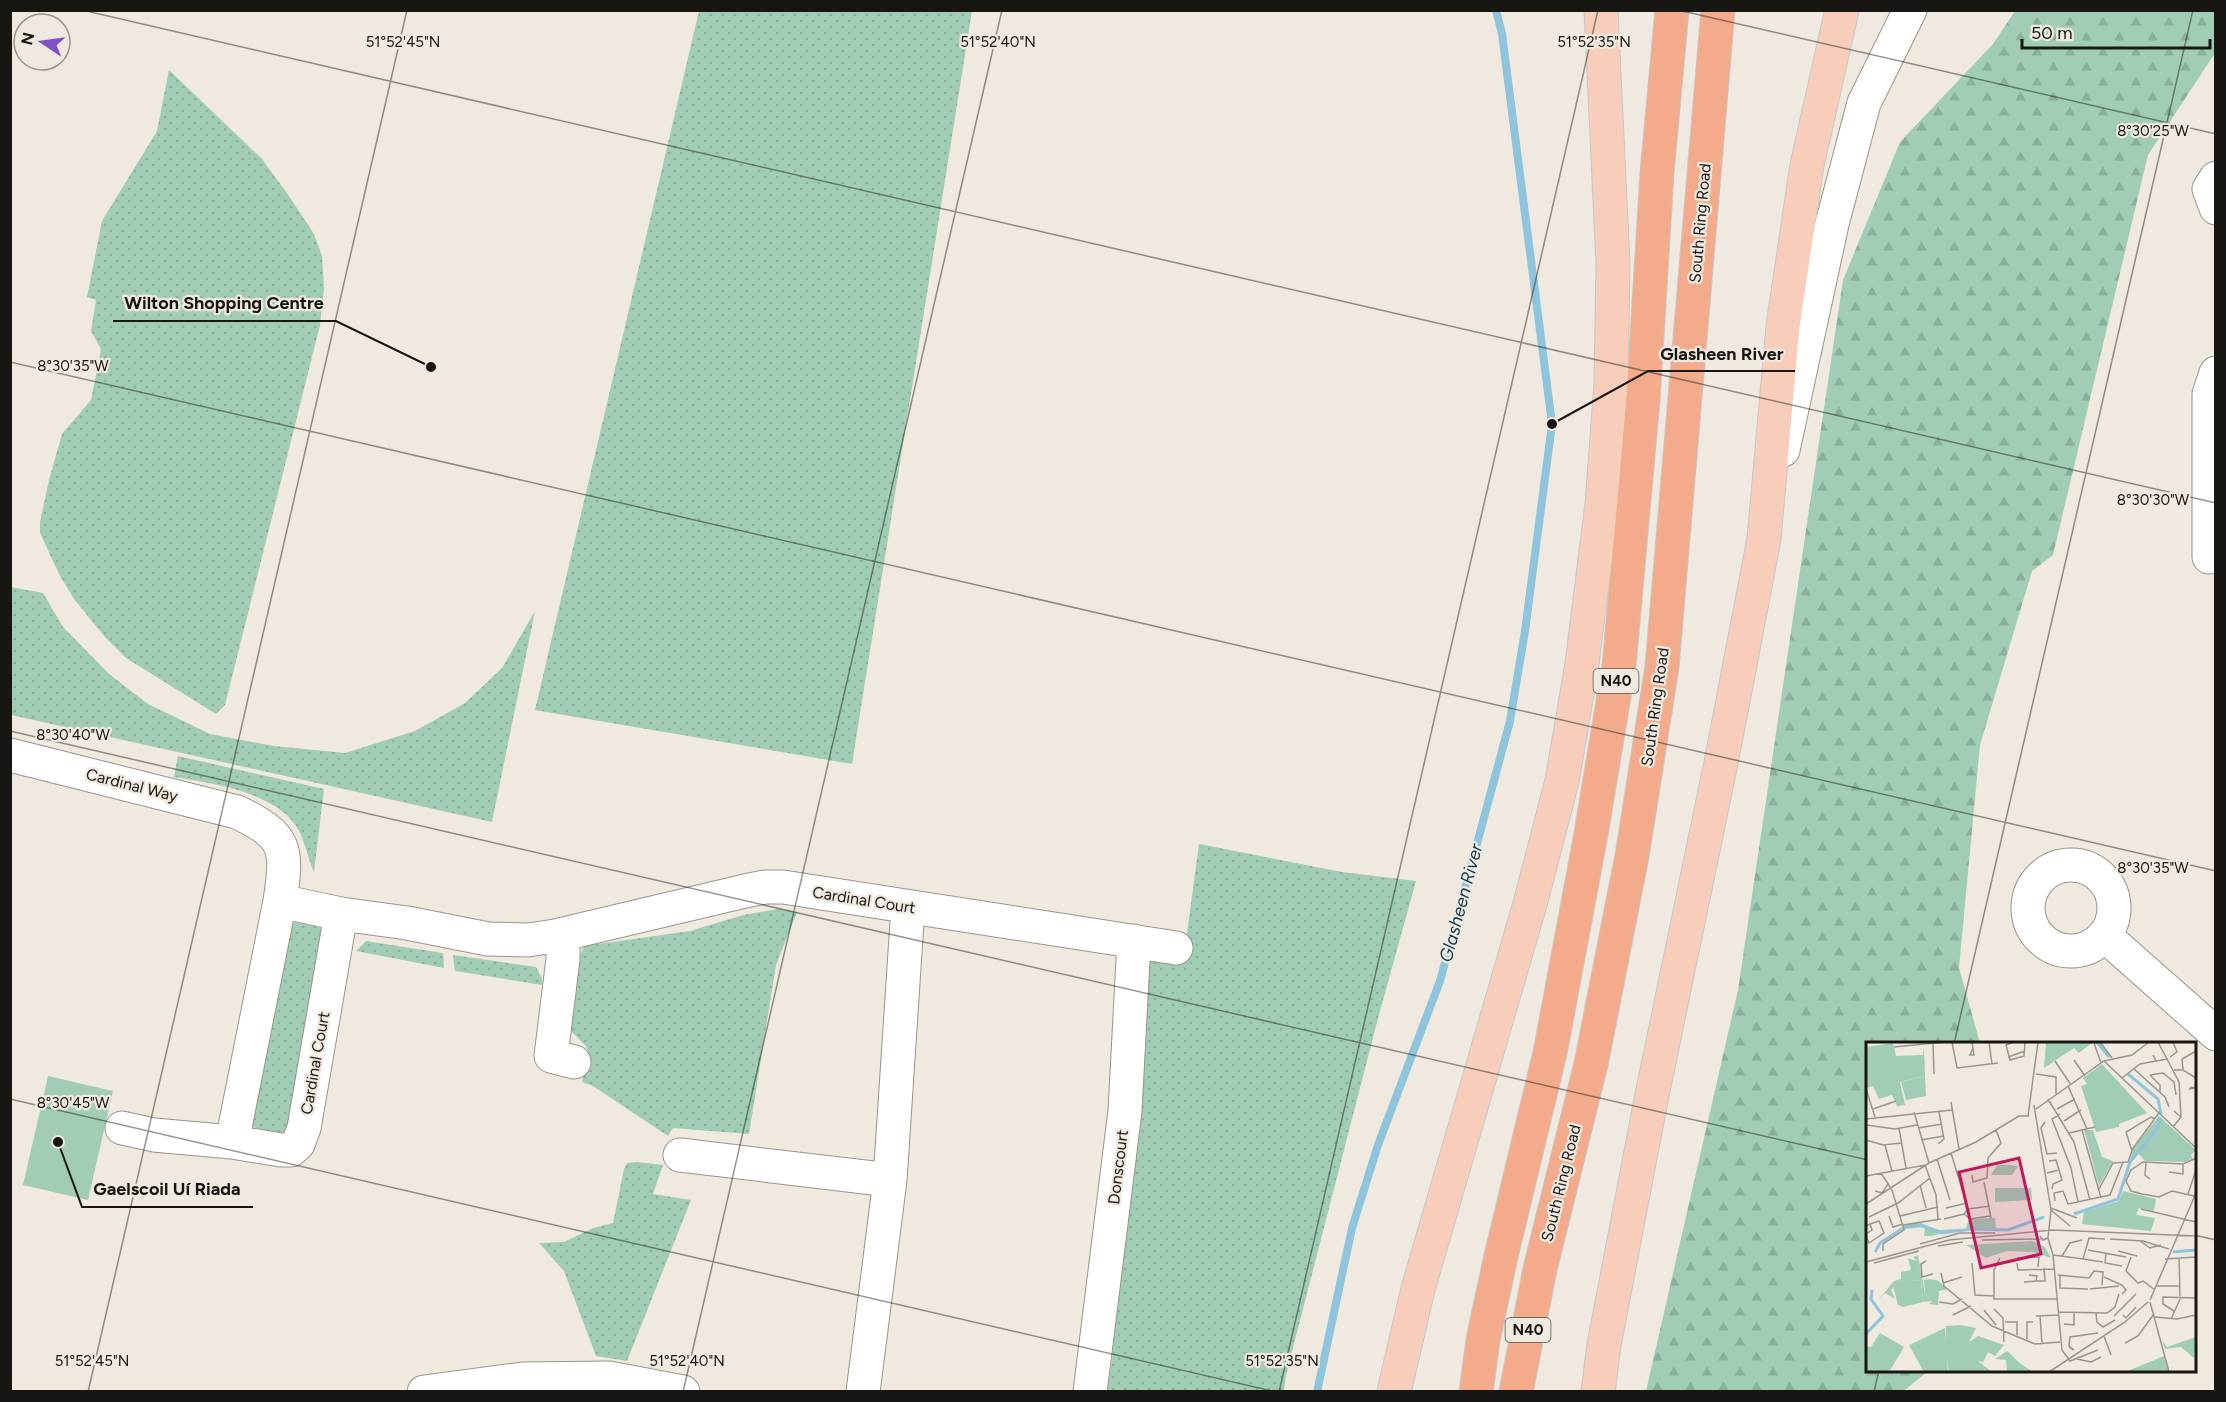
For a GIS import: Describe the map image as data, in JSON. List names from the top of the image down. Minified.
{"streets":{"highway":["South Ring Road","N40"],"street":["Cardinal Way","Cardinal Court","Donscourt"]},"crossings":[["Cardinal Way","Cardinal Court"],["Cardinal Court","Donscourt"]],"water":["Glasheen River"],"places":["Wilton Shopping Centre","Glasheen River","Gaelscoil Uí Riada"],"scale_bar":"50 m","north":"left","coordinates":["51°52'45\"N","51°52'40\"N","51°52'35\"N","8°30'25\"W","8°30'35\"W","8°30'30\"W","8°30'40\"W","8°30'45\"W"]}
